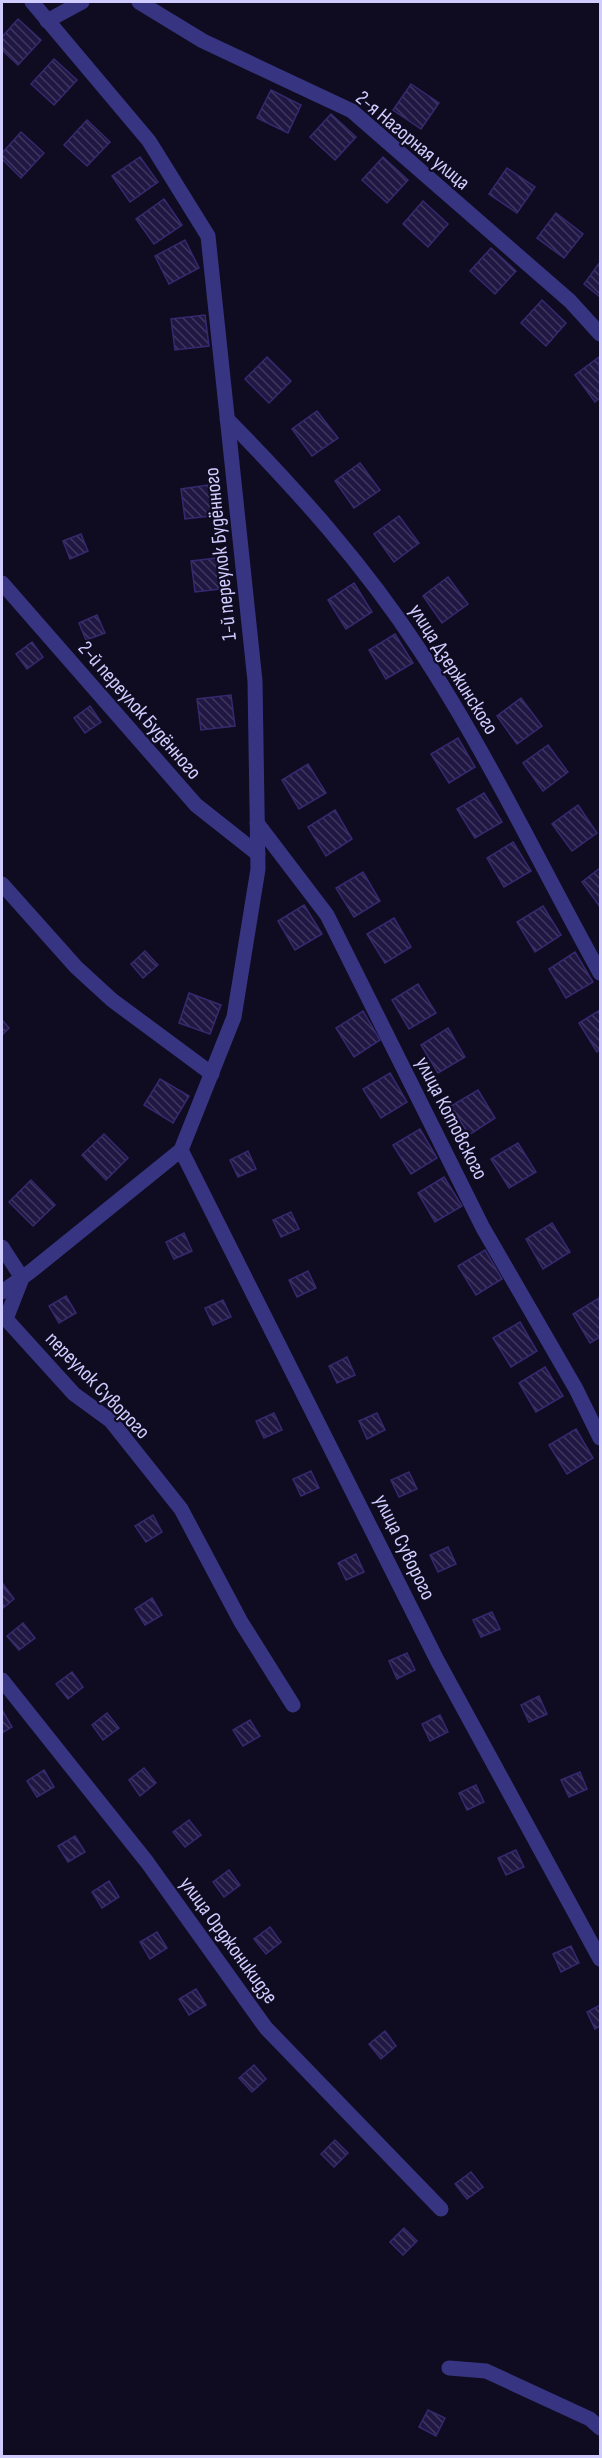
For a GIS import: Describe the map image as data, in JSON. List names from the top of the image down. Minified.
{"streets":{"street":["2-я Нагорная улица","1-й переулок Будённого","улица Дзержинского","2-й переулок Будённого","улица Котовского","переулок Суворого","улица Суворого","улица Орджоникидзе"]},"crossings":[["1-й переулок Будённого","улица Дзержинского"],["1-й переулок Будённого","2-й переулок Будённого"],["1-й переулок Будённого","улица Котовского"],["1-й переулок Будённого","улица Суворого"]]}
